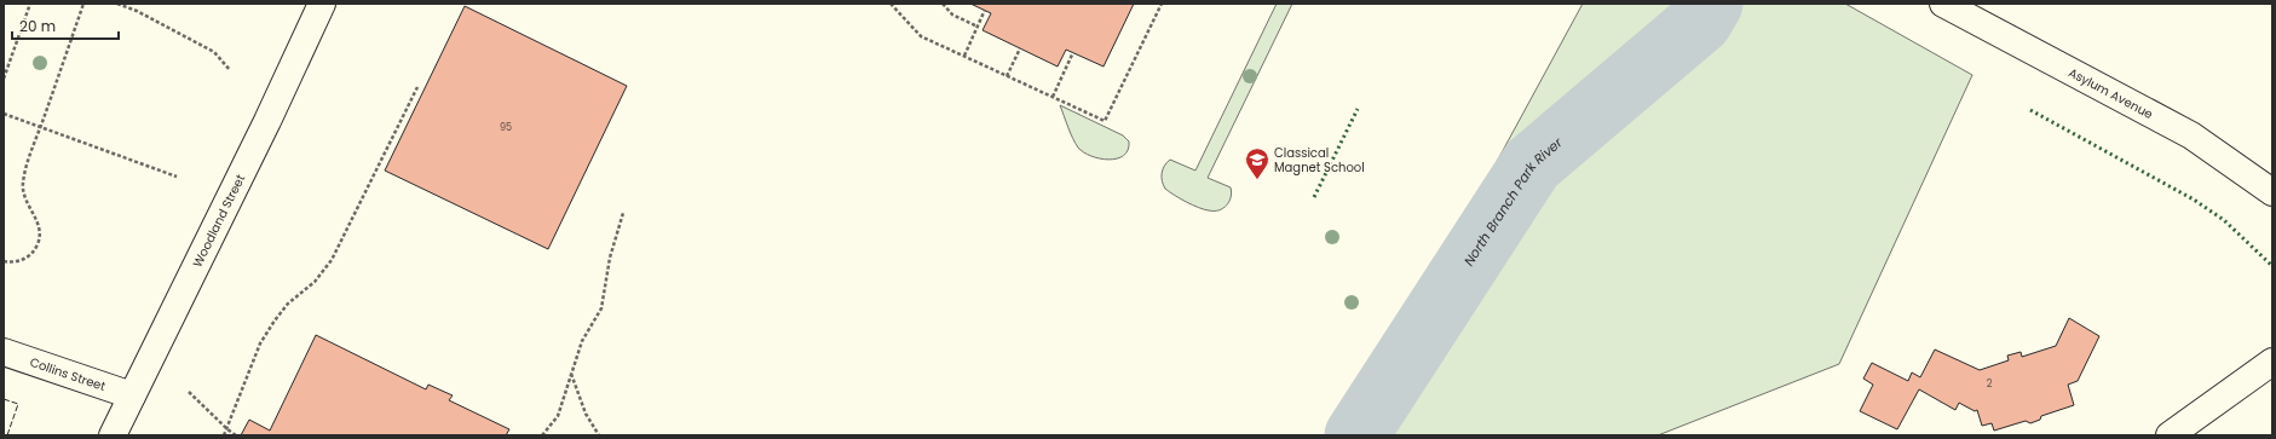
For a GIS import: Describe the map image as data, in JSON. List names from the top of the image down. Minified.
{"streets":{"main road":["Asylum Avenue","Woodland Street","Collins Street"]},"crossings":[["Woodland Street","Collins Street"]],"water":["North Branch Park River"],"places":{"school or university":["Classical Magnet School"]},"house_numbers":["95","2"],"scale_bar":"20 m"}
